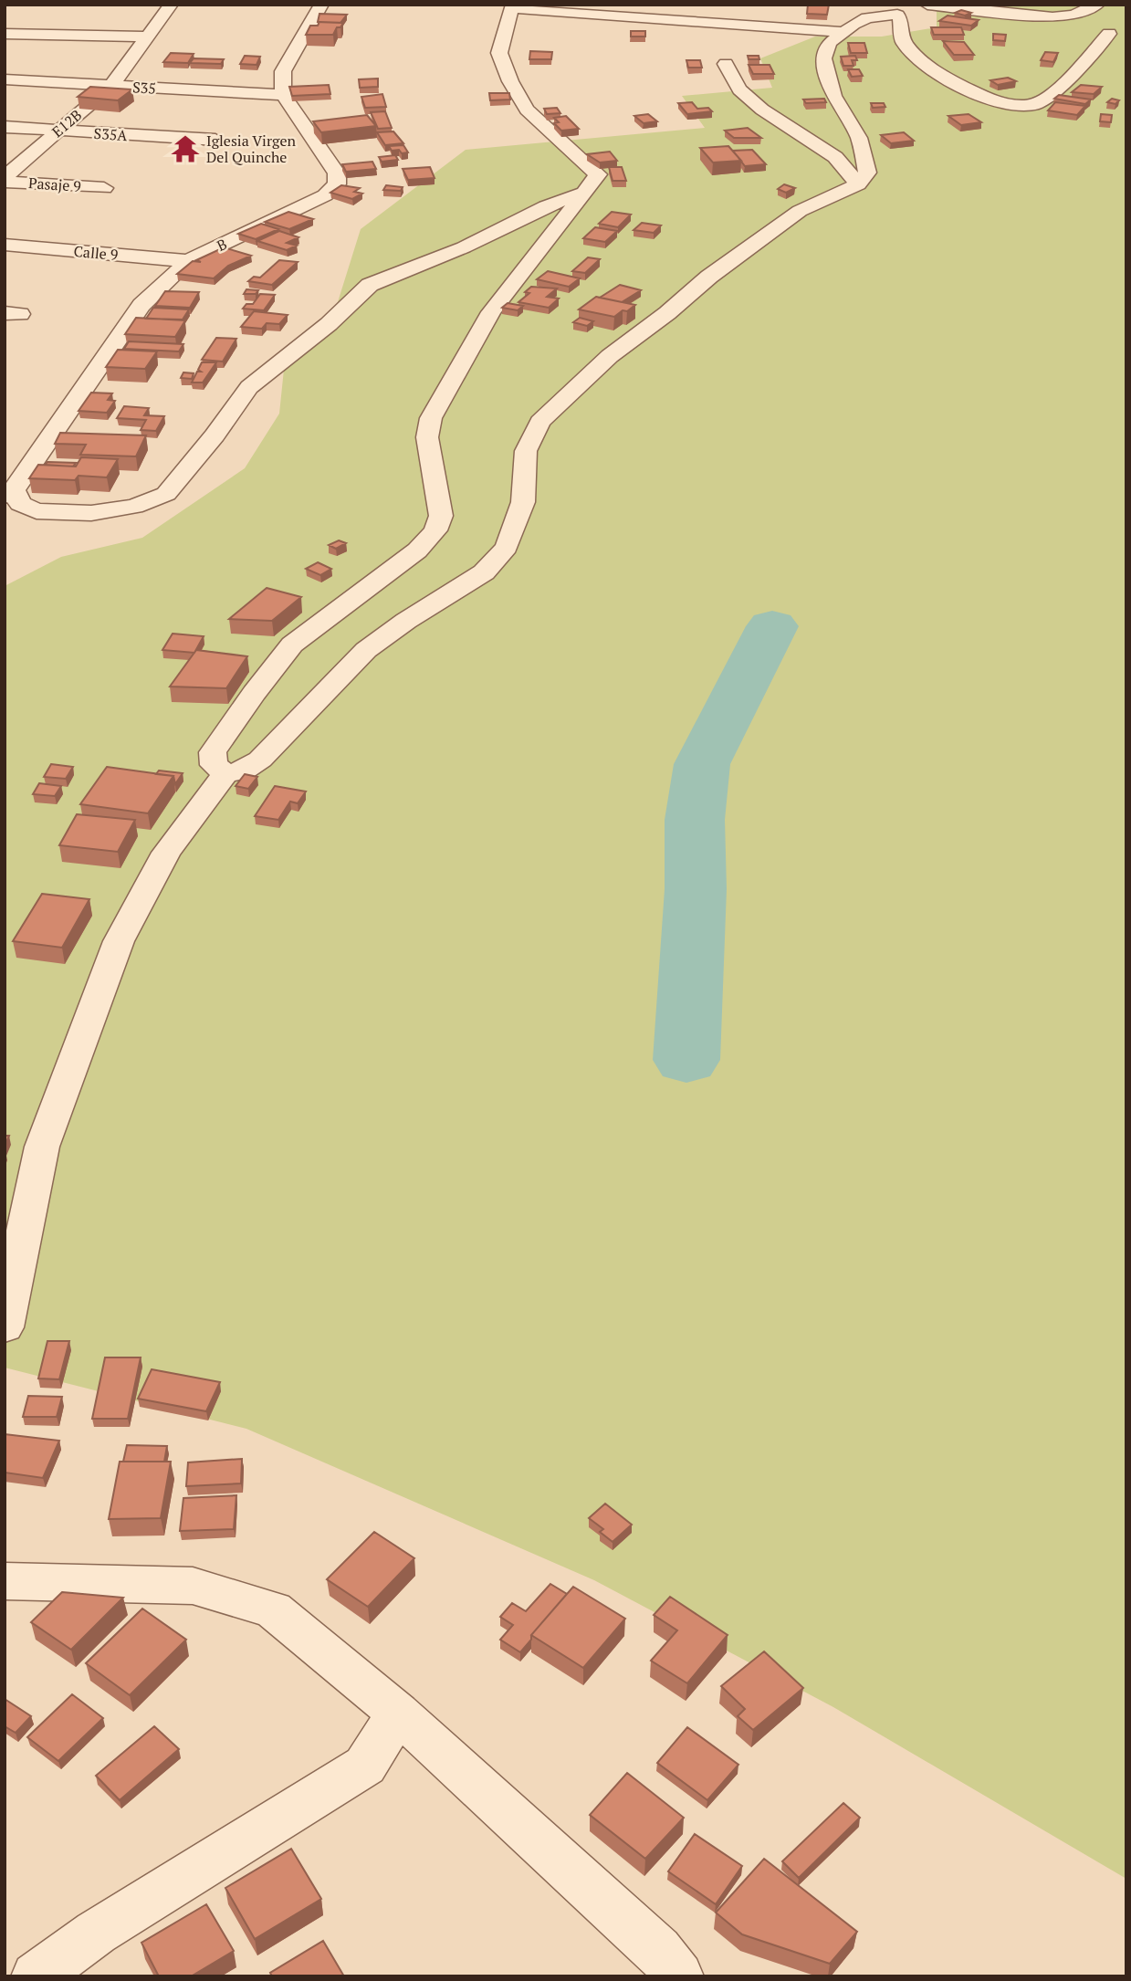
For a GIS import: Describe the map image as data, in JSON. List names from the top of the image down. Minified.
{"streets":{"street":["S35","E12B","S35A","Pasaje 9","B","Calle 9"]},"crossings":[["S35","E12B"],["S35","B"],["E12B","S35A"],["E12B","Pasaje 9"],["B","Calle 9"]],"places":{"temple":["Iglesia Virgen Del Quinche"]}}
